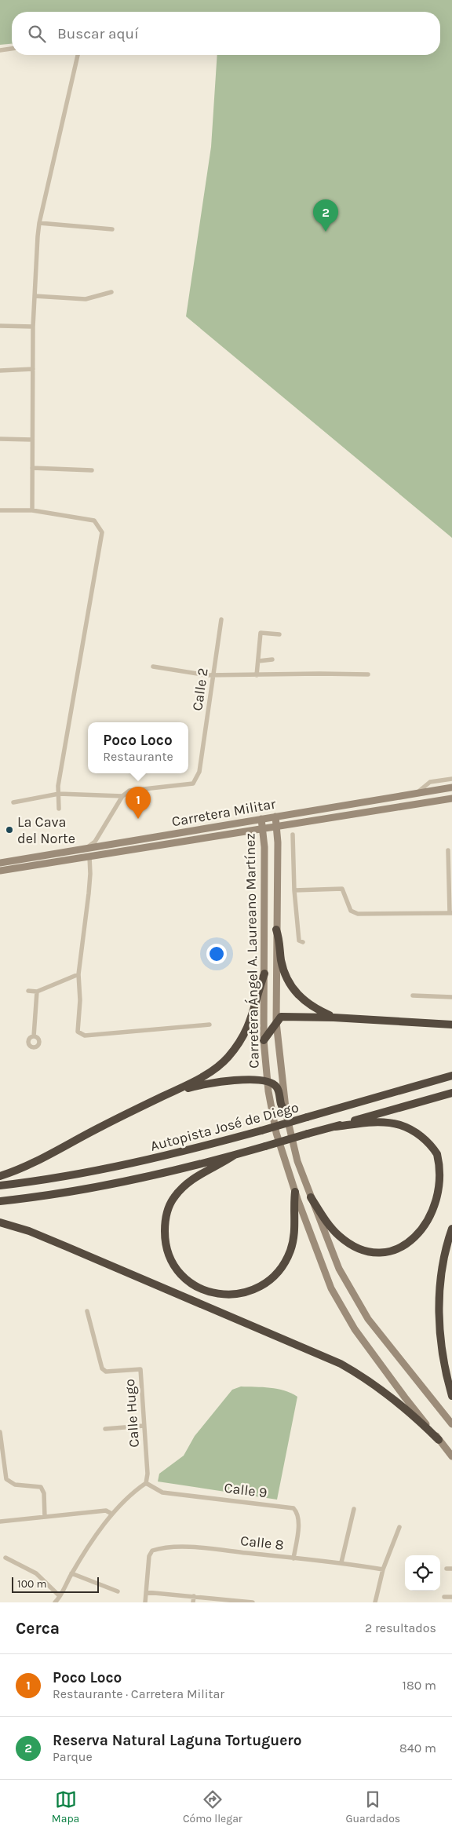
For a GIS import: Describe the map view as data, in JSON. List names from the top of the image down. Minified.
{"streets":{"highway":["Autopista José de Diego"],"main road":["Carretera Militar","Carretera Ángel A. Laureano Martínez"],"street":["Calle 2","Calle Hugo","Calle 9","Calle 8"]},"crossings":[["Carretera Militar","Carretera Ángel A. Laureano Martínez"],["Calle Hugo","Calle 9"],["Calle 9","Calle 8"]],"places":["La Cava del Norte"],"scale_bar":"100 m","page":{"search":"Buscar aquí","pins":["2","1"],"popup":["Poco Loco","Restaurante"],"scale":"100 m","heading":["Cerca","2 resultados"],"list":[{"mark":"1","name":"Poco Loco","note":"Restaurante · Carretera Militar","value":"180 m"},{"mark":"2","name":"Reserva Natural Laguna Tortuguero","note":"Parque","value":"840 m"}],"nav":["Mapa","Cómo llegar","Guardados"]}}
